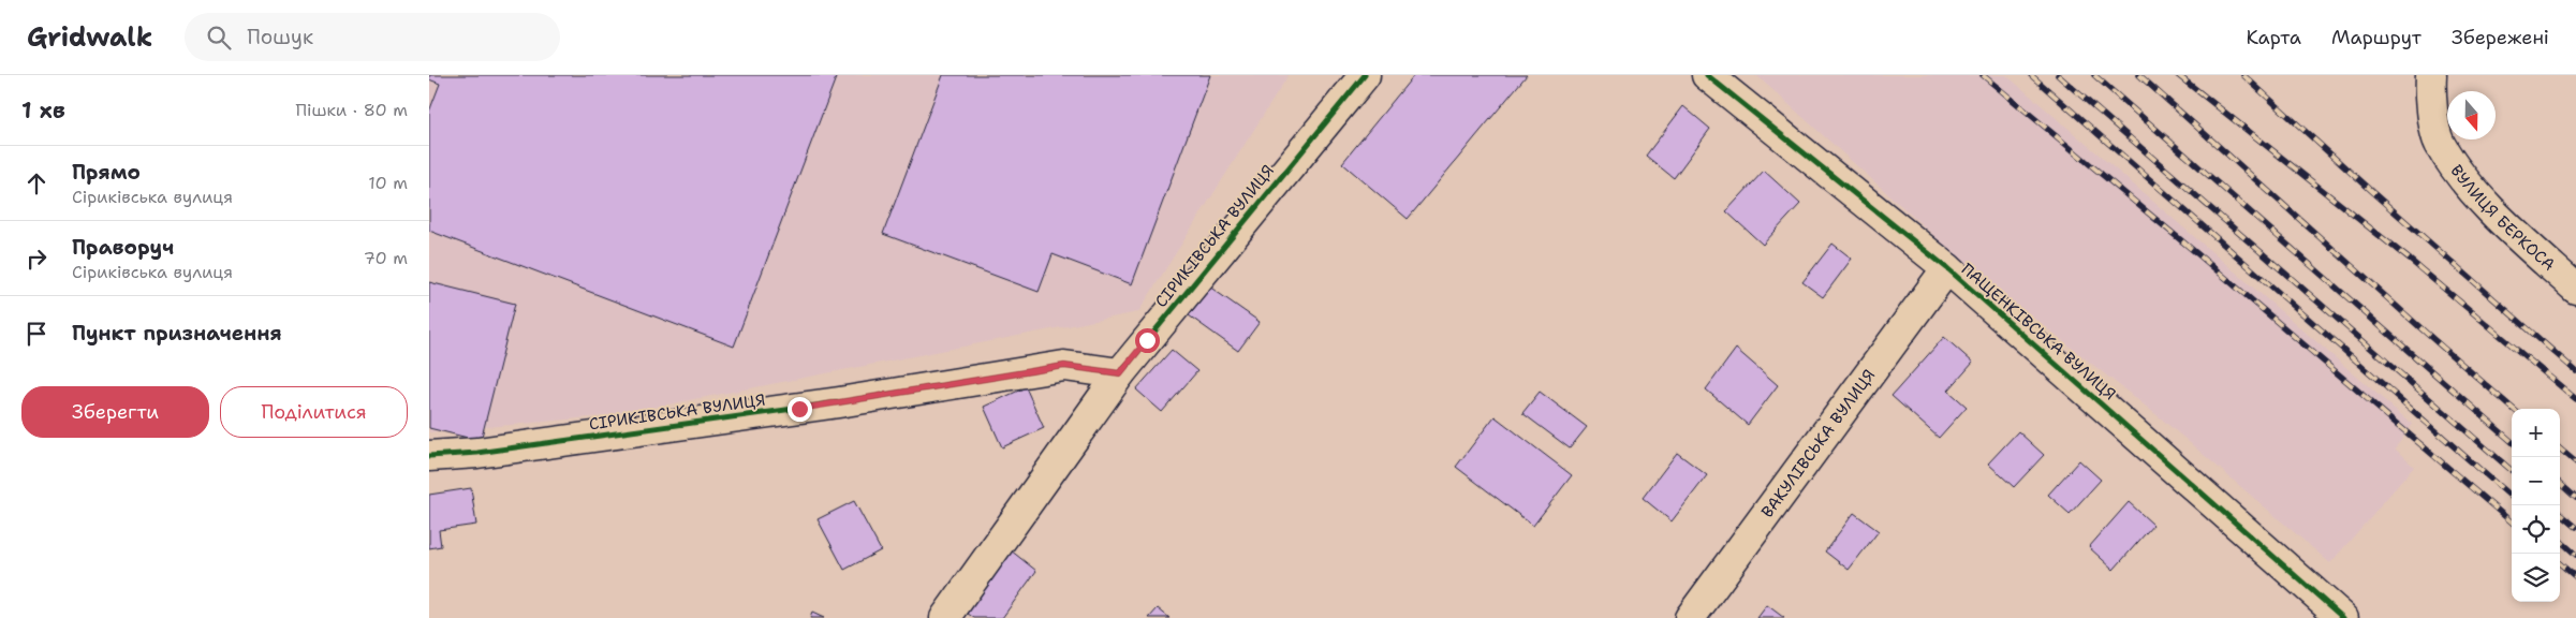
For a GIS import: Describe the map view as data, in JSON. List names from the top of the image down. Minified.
{"streets":{"street":["ВУЛИЦЯ БЕРКОСА","СІРИКІВСЬКА ВУЛИЦЯ","ПАЩЕНКІВСЬКА ВУЛИЦЯ","ВАКУЛІВСЬКА ВУЛИЦЯ"]},"crossings":[["ПАЩЕНКІВСЬКА ВУЛИЦЯ","ВАКУЛІВСЬКА ВУЛИЦЯ"]],"north":"bottom","page":{"header":"Gridwalk","search":"Пошук","nav":["Карта","Маршрут","Збережені"],"heading":["1 хв","Пішки · 80 m"],"list":[["Прямо","Сіриківська вулиця","10 m"],["Праворуч","Сіриківська вулиця","70 m"],"Пункт призначення"],"buttons":["Зберегти","Поділитися"],"map_buttons":["+","−"]}}
